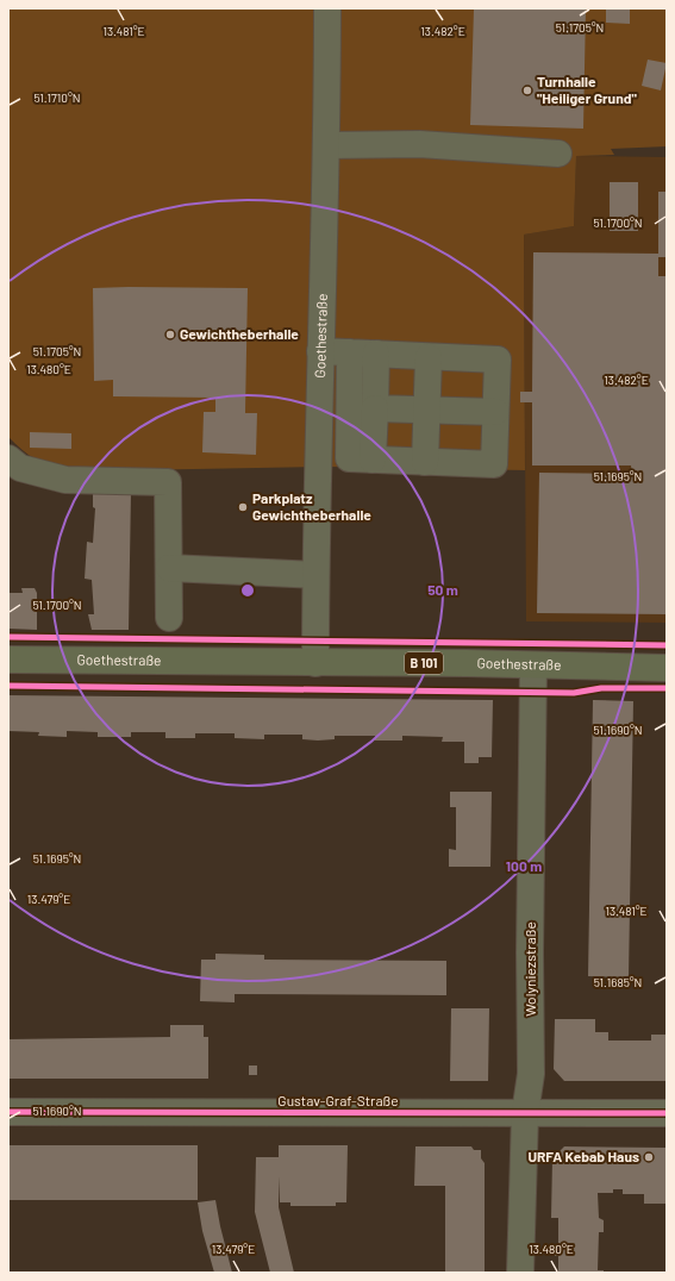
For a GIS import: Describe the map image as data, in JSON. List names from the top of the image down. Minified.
{"streets":{"main road":["Goethestraße","B 101"],"street":["Wolyniezstraße","Gustav-Graf-Straße"]},"crossings":[["Goethestraße","Wolyniezstraße"],["Wolyniezstraße","Gustav-Graf-Straße"]],"places":["Turnhalle \"Heiliger Grund\"","Gewichtheberhalle","Parkplatz Gewichtheberhalle","URFA Kebab Haus"],"coordinates":["51.1705°N","13.481°E","13.482°E","51.1710°N","51.1700°N","13.480°E","51.1695°N","51.1690°N","13.479°E","51.1685°N"],"rings":["50 m","100 m"]}
